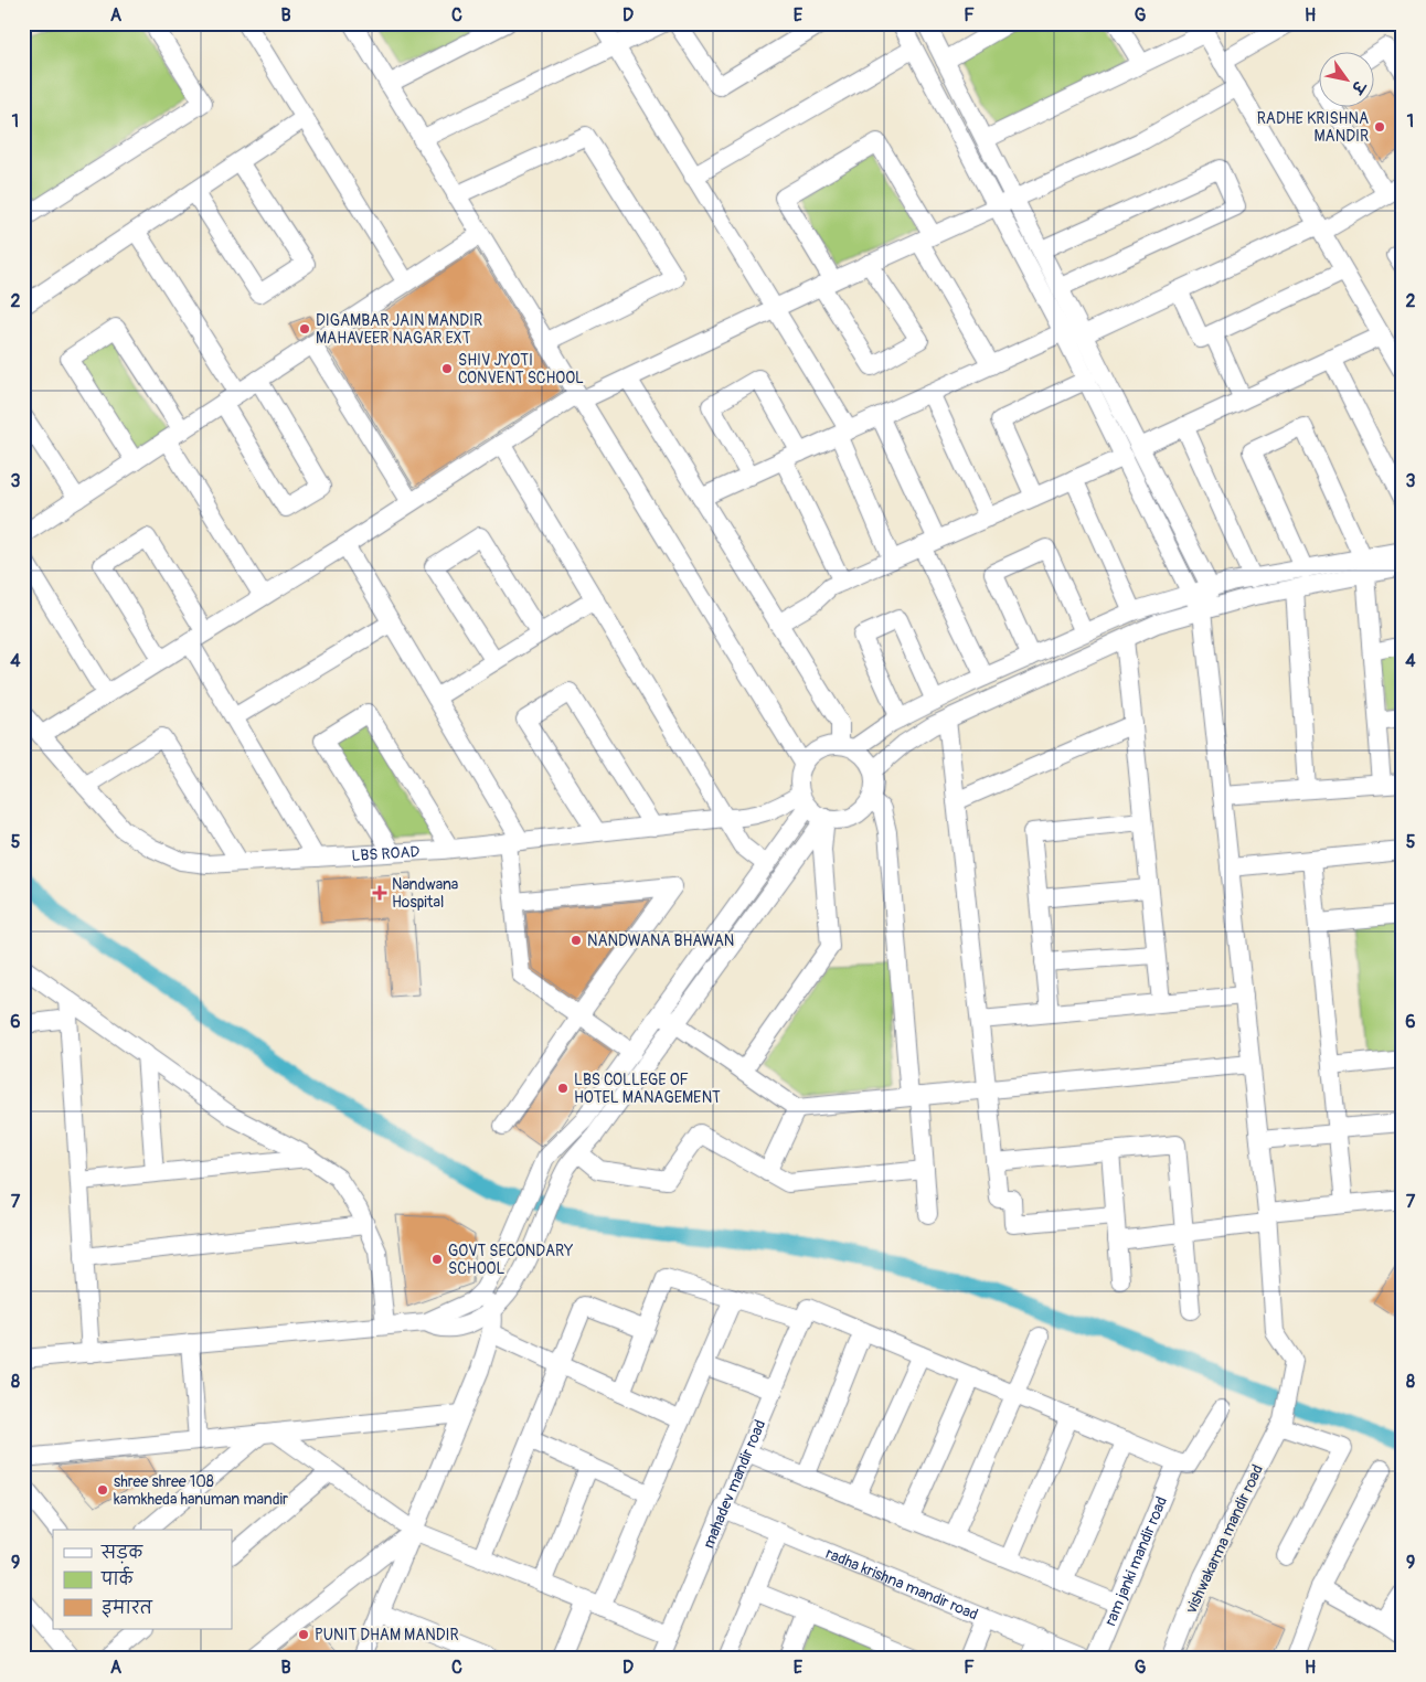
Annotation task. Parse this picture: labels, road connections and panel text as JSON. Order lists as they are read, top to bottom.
{
  "streets": {
    "street": [
      "LBS ROAD",
      "mahadev mandir road",
      "vishwakarma mandir road",
      "ram janki mandir road",
      "radha krishna mandir road"
    ]
  },
  "crossings": [
    ["mahadev mandir road", "radha krishna mandir road"]
  ],
  "places": {
    "other": [
      "RADHE KRISHNA MANDIR",
      "DIGAMBAR JAIN MANDIR MAHAVEER NAGAR EXT",
      "SHIV JYOTI CONVENT SCHOOL",
      "NANDWANA BHAWAN",
      "LBS COLLEGE OF HOTEL MANAGEMENT",
      "GOVT SECONDARY SCHOOL",
      "shree shree 108 kamkheda hanuman mandir",
      "PUNIT DHAM MANDIR"
    ],
    "health": ["Nandwana Hospital"]
  },
  "legend": ["सड़क", "पार्क", "इमारत"],
  "north": "bottom right",
  "grid": {
    "columns": [
      "A",
      "B",
      "C",
      "D",
      "E",
      "F",
      "G",
      "H"
    ],
    "rows": [
      "1",
      "2",
      "3",
      "4",
      "5",
      "6",
      "7",
      "8",
      "9"
    ]
  }
}
